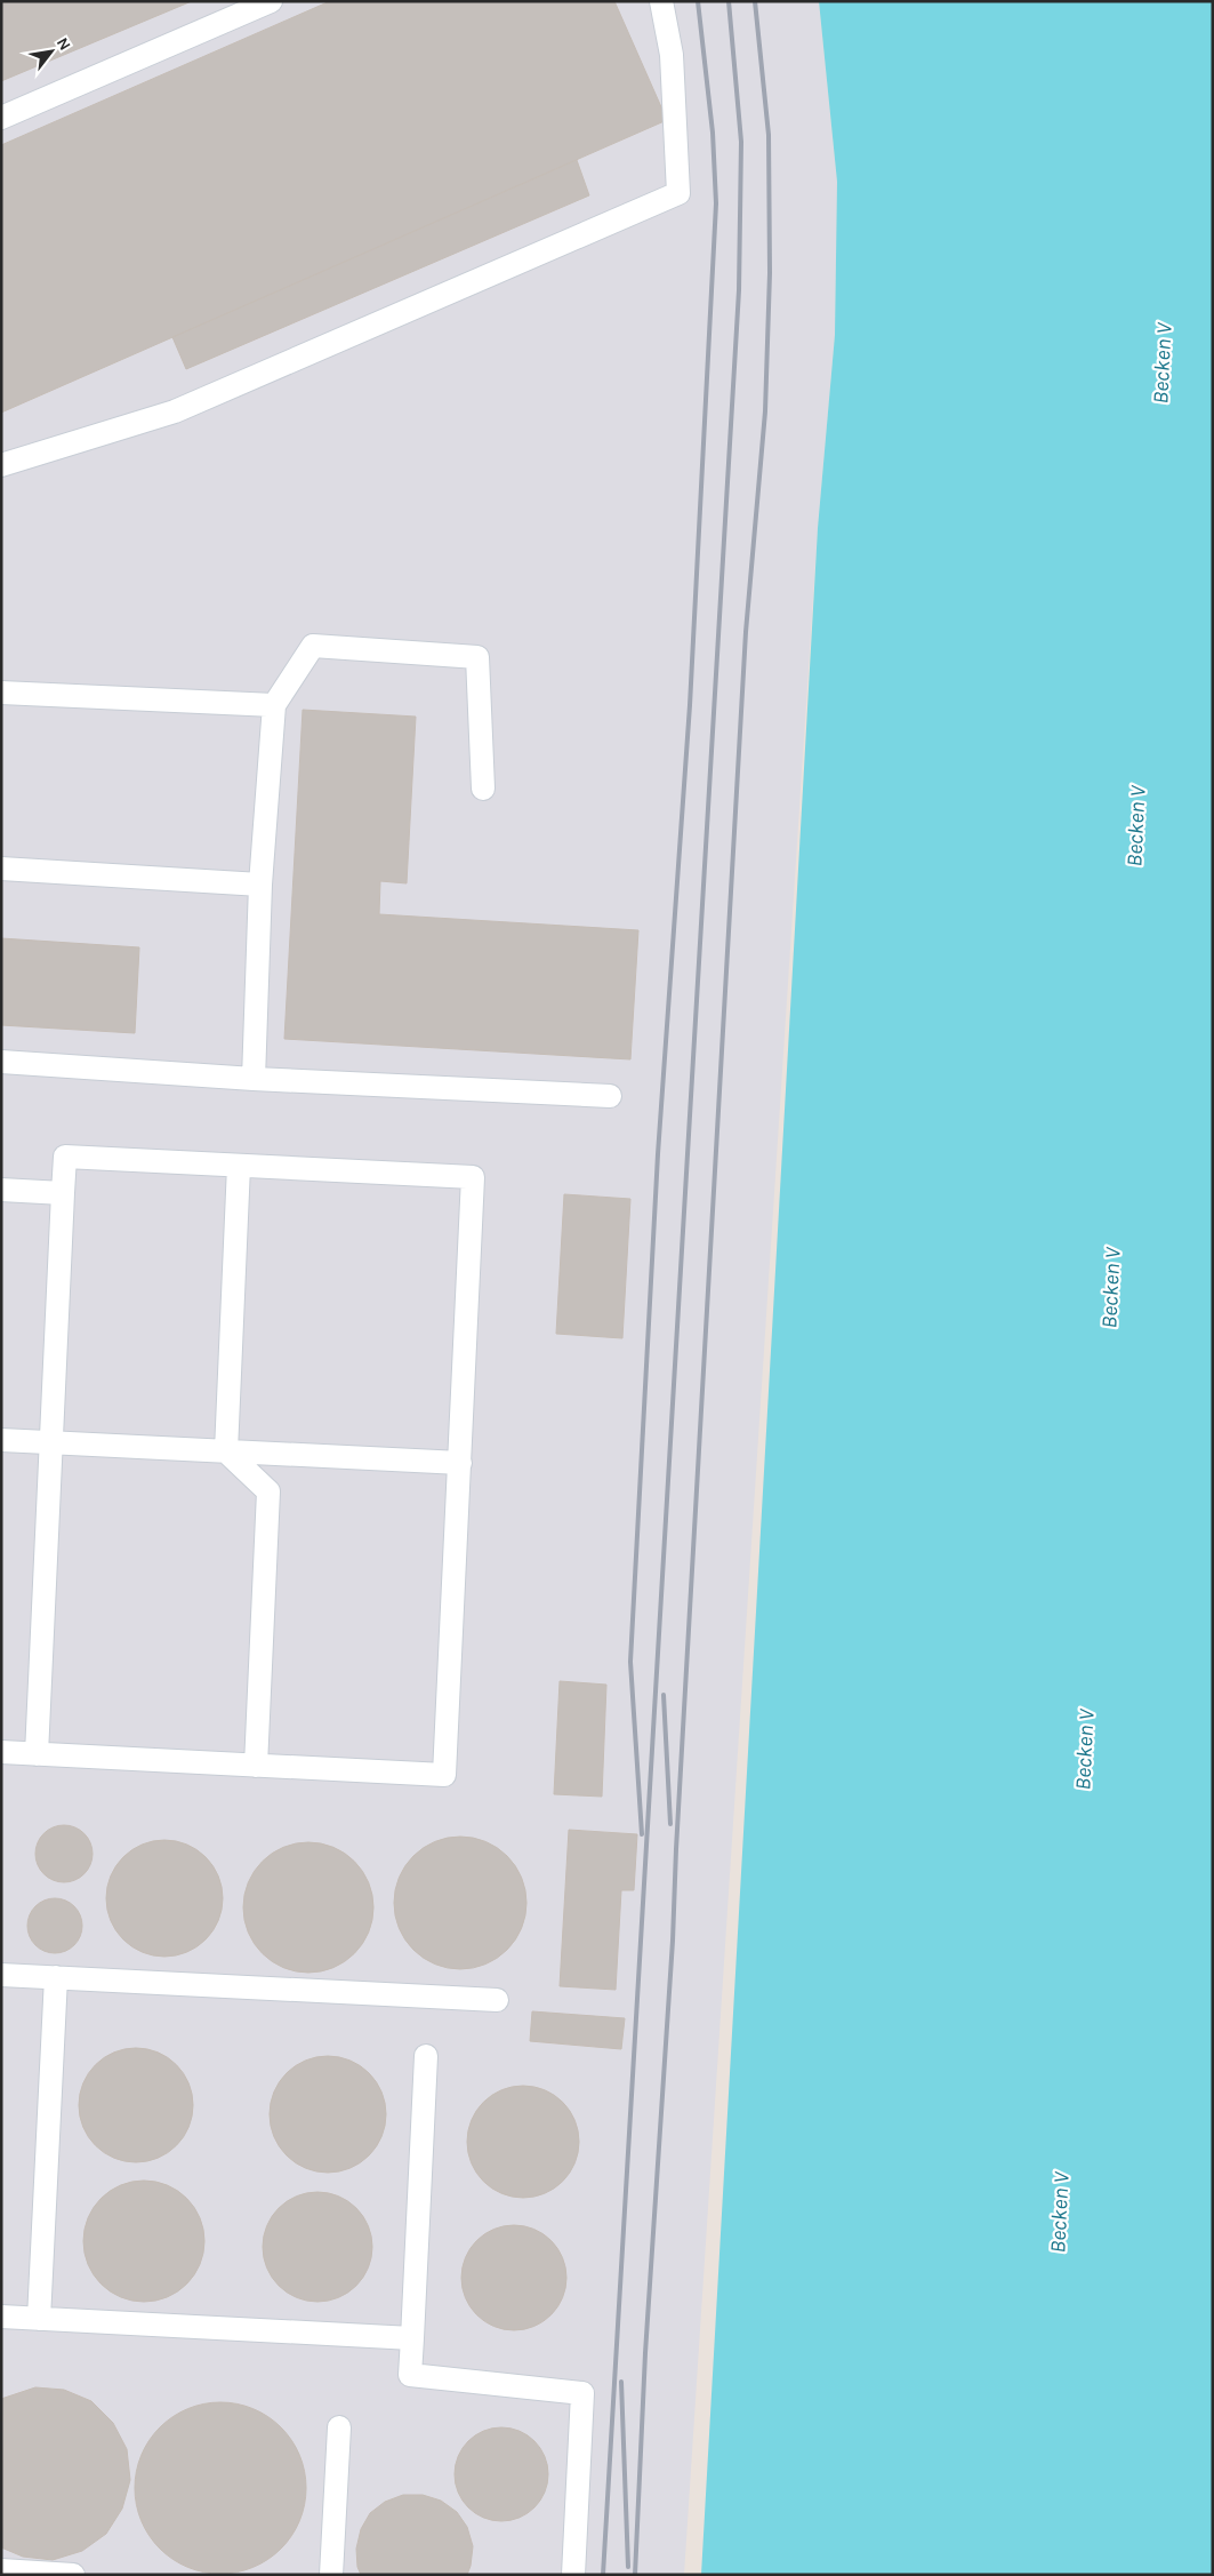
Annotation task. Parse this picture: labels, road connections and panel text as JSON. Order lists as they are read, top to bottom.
{
  "water": ["Becken V"],
  "north": "top right"
}
